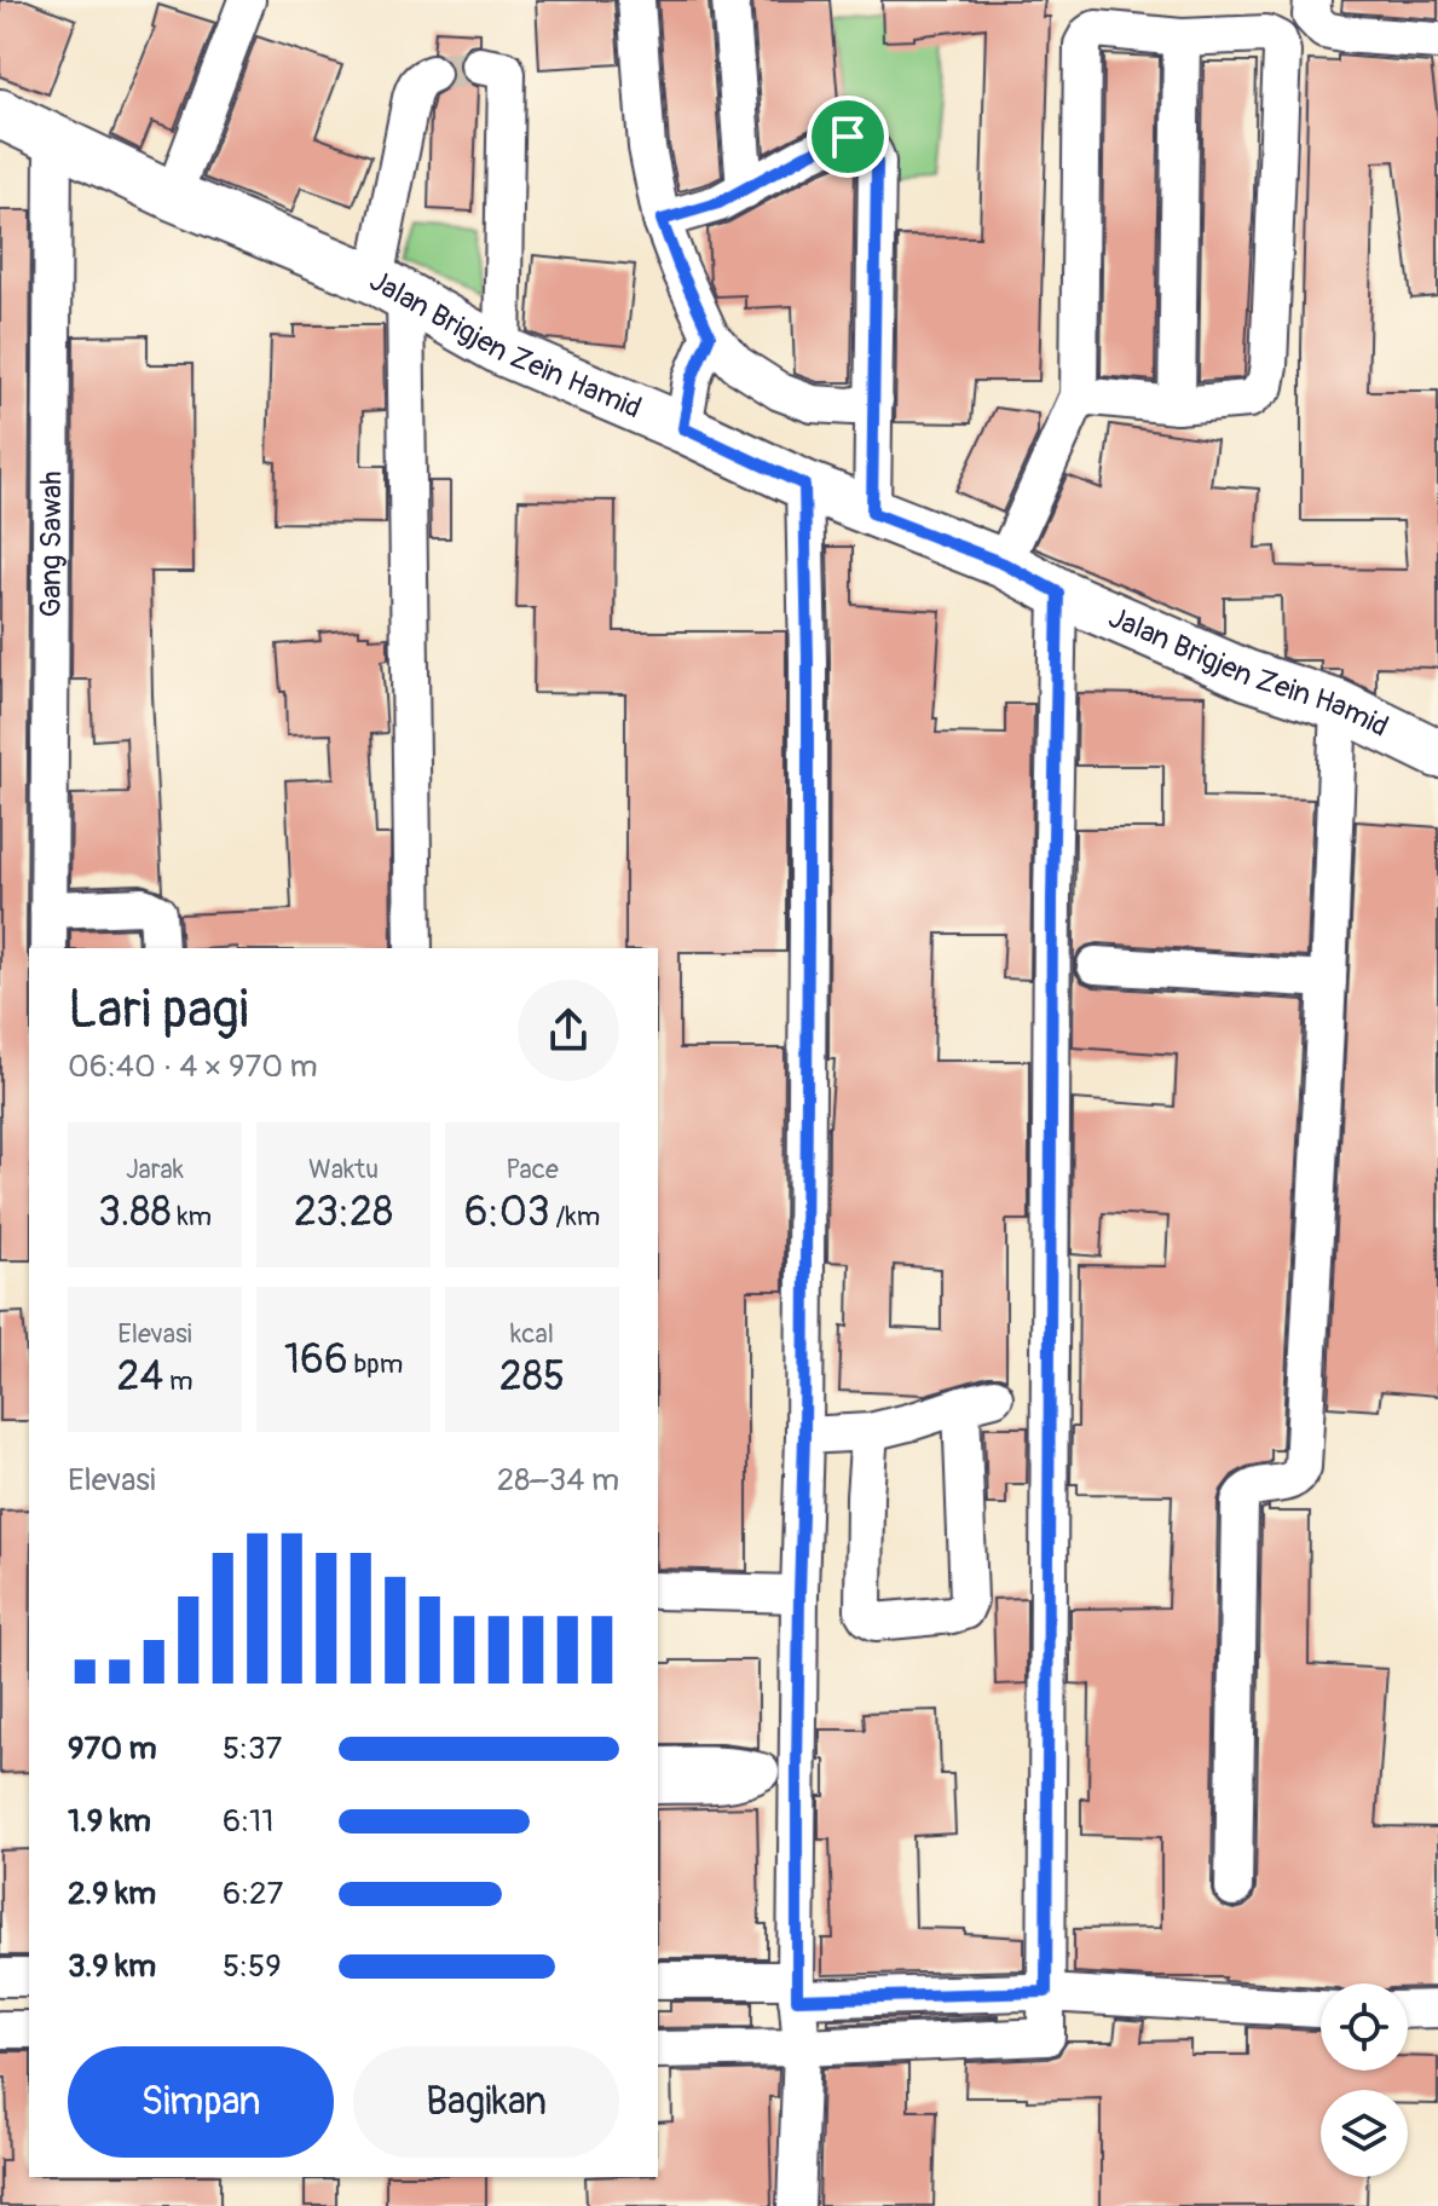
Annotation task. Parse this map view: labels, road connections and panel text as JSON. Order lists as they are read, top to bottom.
{
  "streets": {
    "main road": ["Jalan Brigjen Zein Hamid"],
    "street": ["Gang Sawah"]
  },
  "crossings": [
    ["Jalan Brigjen Zein Hamid", "Gang Sawah"]
  ],
  "page": {
    "heading": ["Lari pagi", "06:40 · 4 × 970 m"],
    "stats": [
      ["Jarak", "3.88 km"],
      ["Waktu", "23:28"],
      ["Pace", "6:03 /km"],
      ["Elevasi", "24 m"],
      ["166 bpm"],
      ["kcal", "285"]
    ],
    "chart": ["Elevasi", "28–34 m"],
    "list": [
      {
        "name": "970 m",
        "note": "5:37"
      },
      {
        "name": "1.9 km",
        "note": "6:11"
      },
      {
        "name": "2.9 km",
        "note": "6:27"
      },
      {
        "name": "3.9 km",
        "note": "5:59"
      }
    ],
    "buttons": ["Simpan", "Bagikan"]
  }
}
